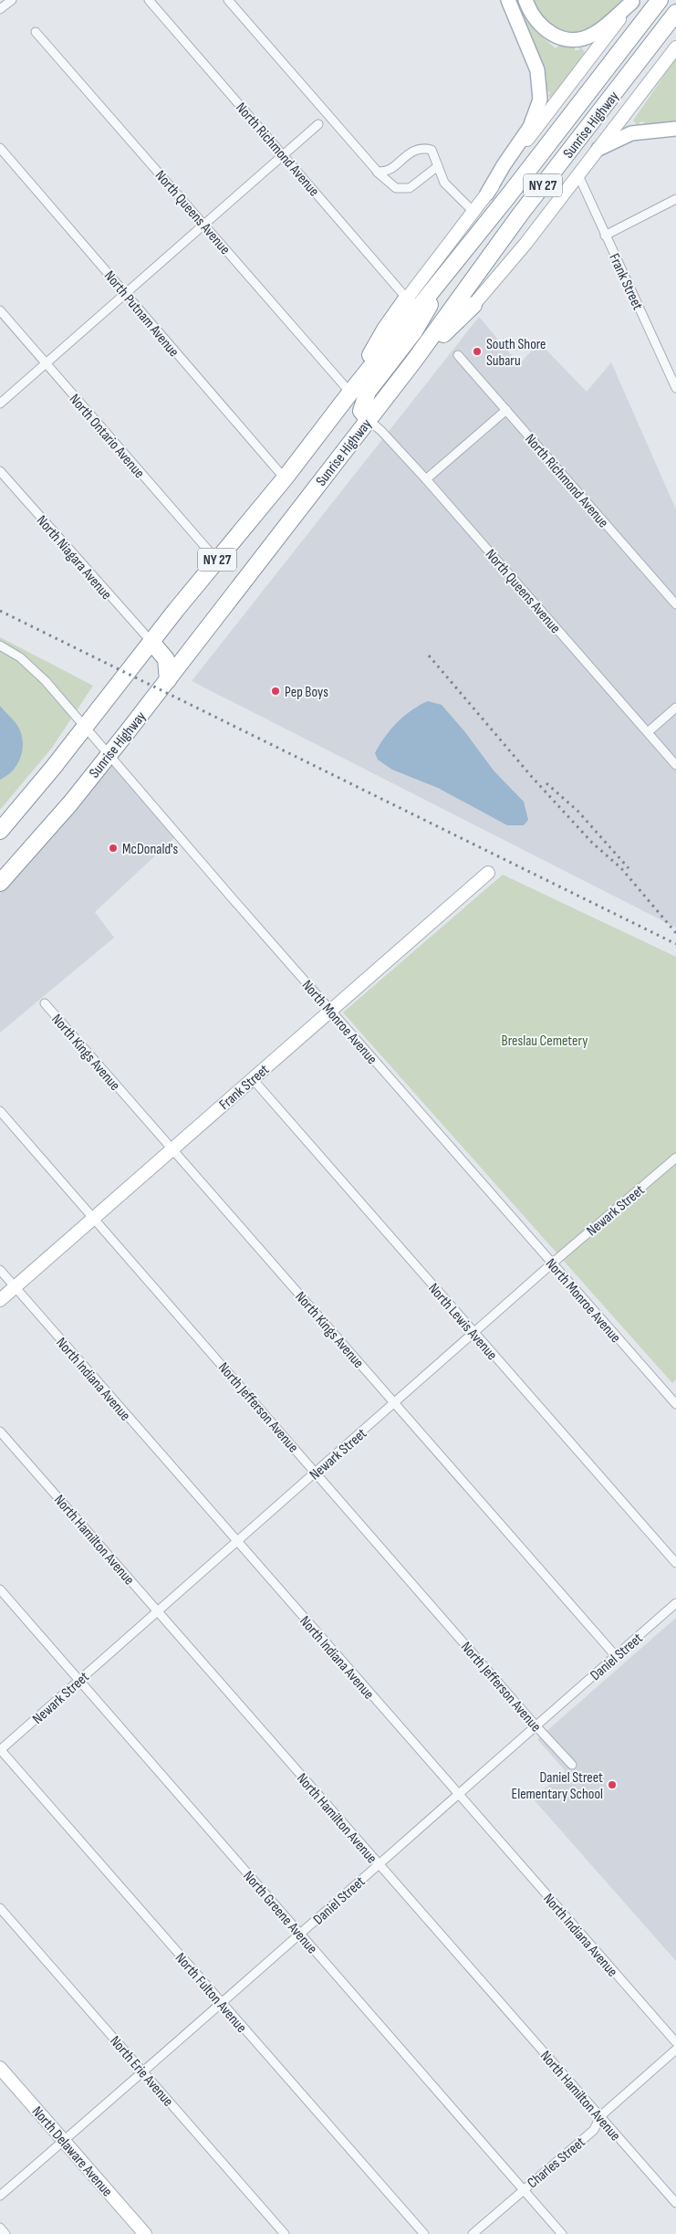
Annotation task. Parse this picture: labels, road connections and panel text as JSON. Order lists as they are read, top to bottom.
{
  "streets": {
    "highway": ["Sunrise Highway", "NY 27"],
    "street": [
      "North Richmond Avenue",
      "North Queens Avenue",
      "Frank Street",
      "North Putnam Avenue",
      "North Ontario Avenue",
      "North Niagara Avenue",
      "North Monroe Avenue",
      "North Kings Avenue",
      "Newark Street",
      "North Lewis Avenue",
      "North Indiana Avenue",
      "North Jefferson Avenue",
      "North Hamilton Avenue",
      "Daniel Street",
      "North Greene Avenue",
      "North Fulton Avenue",
      "North Erie Avenue",
      "North Delaware Avenue",
      "Charles Street"
    ]
  },
  "crossings": [
    ["Sunrise Highway", "North Queens Avenue"],
    ["Sunrise Highway", "Frank Street"],
    ["Sunrise Highway", "North Putnam Avenue"],
    ["Sunrise Highway", "North Ontario Avenue"],
    ["Sunrise Highway", "North Niagara Avenue"],
    ["Sunrise Highway", "North Monroe Avenue"],
    ["Frank Street", "North Monroe Avenue"],
    ["Frank Street", "North Kings Avenue"],
    ["Frank Street", "North Lewis Avenue"],
    ["Frank Street", "North Indiana Avenue"],
    ["Frank Street", "North Jefferson Avenue"],
    ["North Monroe Avenue", "Newark Street"],
    ["North Kings Avenue", "Newark Street"],
    ["North Kings Avenue", "Daniel Street"],
    ["Newark Street", "North Lewis Avenue"],
    ["Newark Street", "North Indiana Avenue"],
    ["Newark Street", "North Jefferson Avenue"],
    ["Newark Street", "North Hamilton Avenue"],
    ["Newark Street", "North Greene Avenue"],
    ["Newark Street", "North Fulton Avenue"],
    ["North Indiana Avenue", "Daniel Street"],
    ["North Jefferson Avenue", "Daniel Street"],
    ["North Hamilton Avenue", "Daniel Street"],
    ["North Hamilton Avenue", "Charles Street"],
    ["Daniel Street", "North Greene Avenue"],
    ["Daniel Street", "North Fulton Avenue"],
    ["Daniel Street", "North Erie Avenue"],
    ["Daniel Street", "North Delaware Avenue"],
    ["North Greene Avenue", "Charles Street"]
  ],
  "parks": ["Breslau Cemetery"],
  "places": [
    "South Shore Subaru",
    "Pep Boys",
    "McDonald's",
    "Daniel Street Elementary School"
  ]
}
